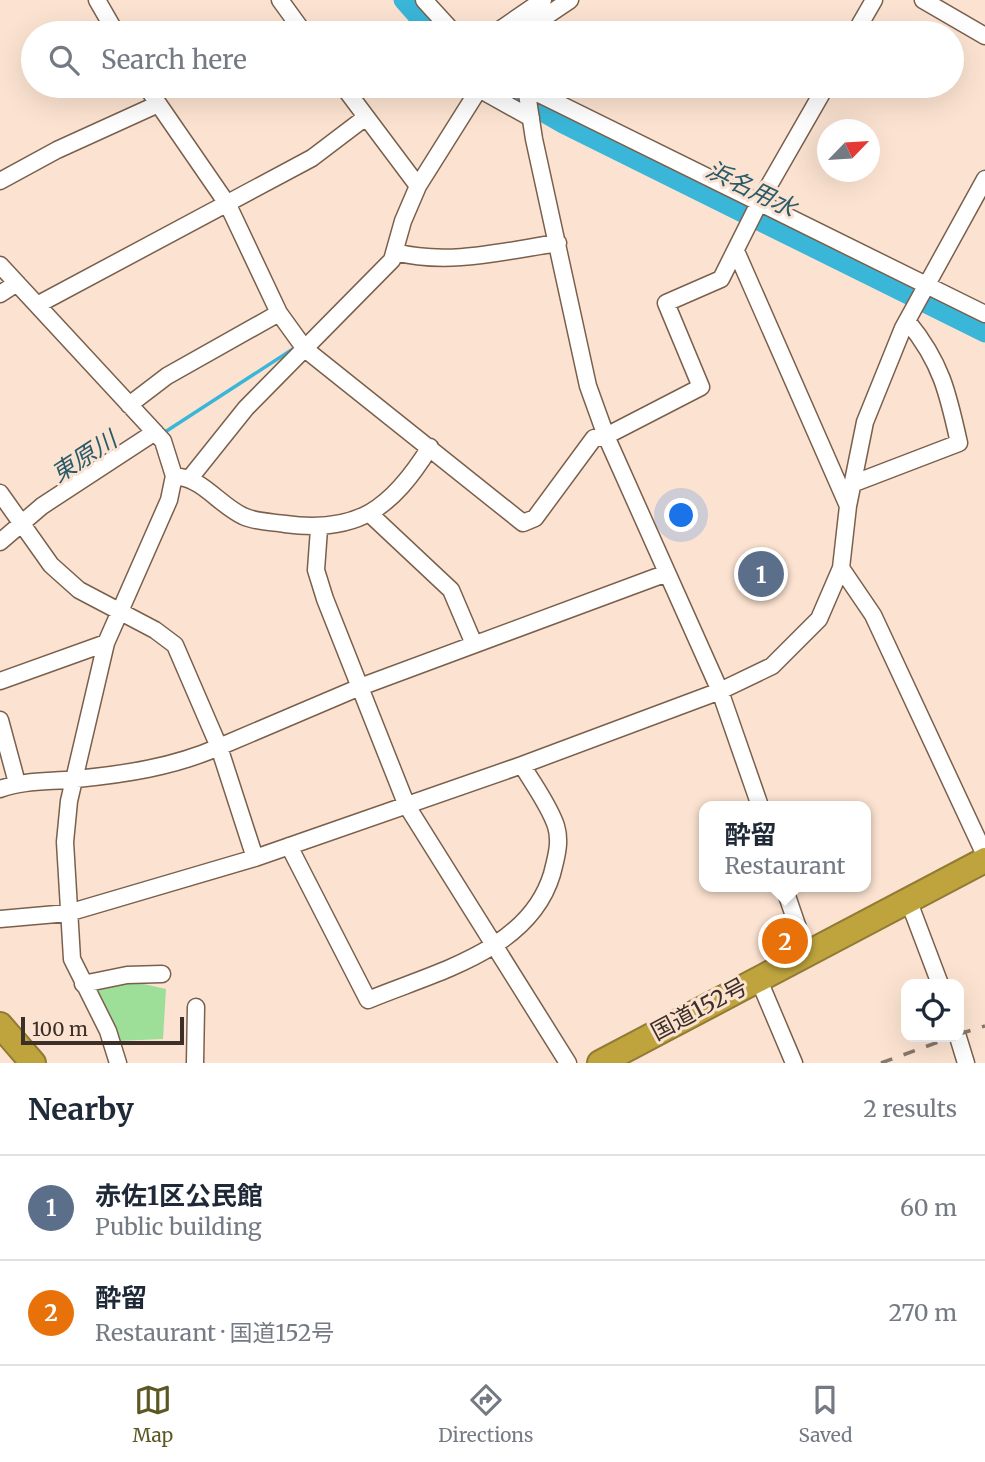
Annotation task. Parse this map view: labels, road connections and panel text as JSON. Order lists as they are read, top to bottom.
{
  "streets": {
    "highway": ["国道152号"]
  },
  "water": ["浜名用水", "東原川"],
  "scale_bar": "100 m",
  "north": "top right",
  "page": {
    "search": "Search here",
    "pins": ["1", "2"],
    "popup": ["酔留", "Restaurant"],
    "scale": "100 m",
    "heading": ["Nearby", "2 results"],
    "list": [
      {
        "mark": "1",
        "name": "赤佐1区公民館",
        "note": "Public building",
        "value": "60 m"
      },
      {
        "mark": "2",
        "name": "酔留",
        "note": "Restaurant · 国道152号",
        "value": "270 m"
      }
    ],
    "nav": ["Map", "Directions", "Saved"]
  }
}
